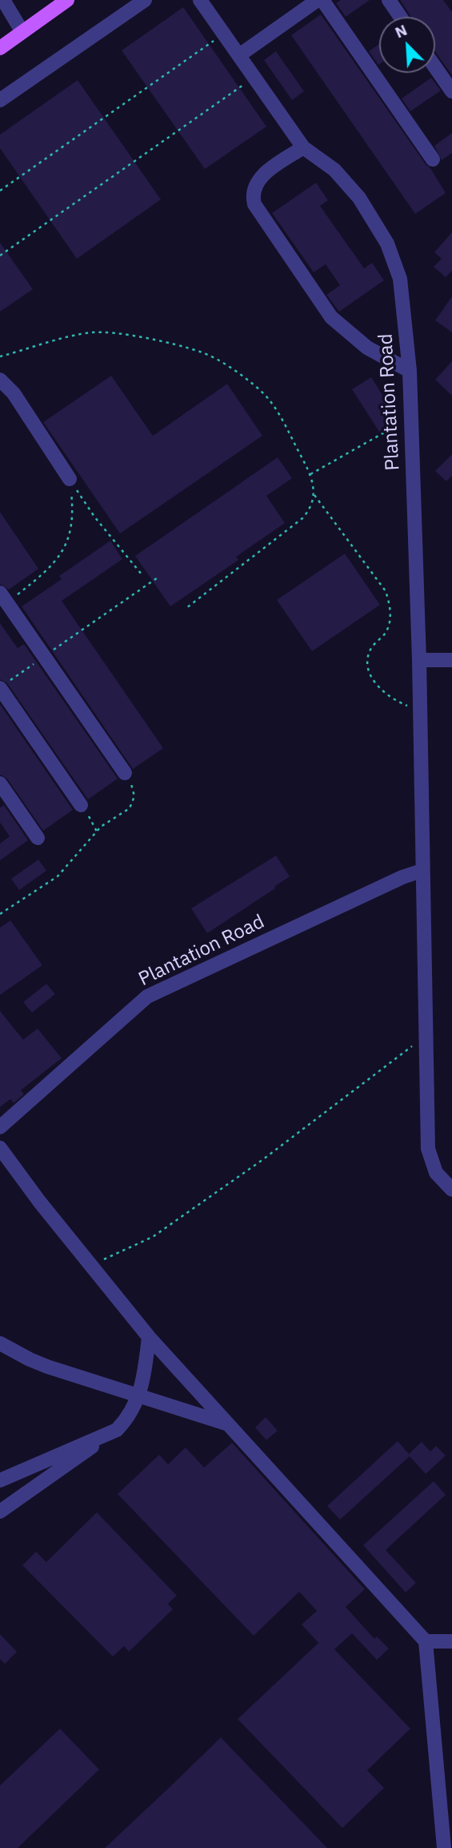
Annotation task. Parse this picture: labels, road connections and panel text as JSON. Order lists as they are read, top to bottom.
{
  "streets": {
    "lane": ["Plantation Road"]
  },
  "north": "top left"
}
